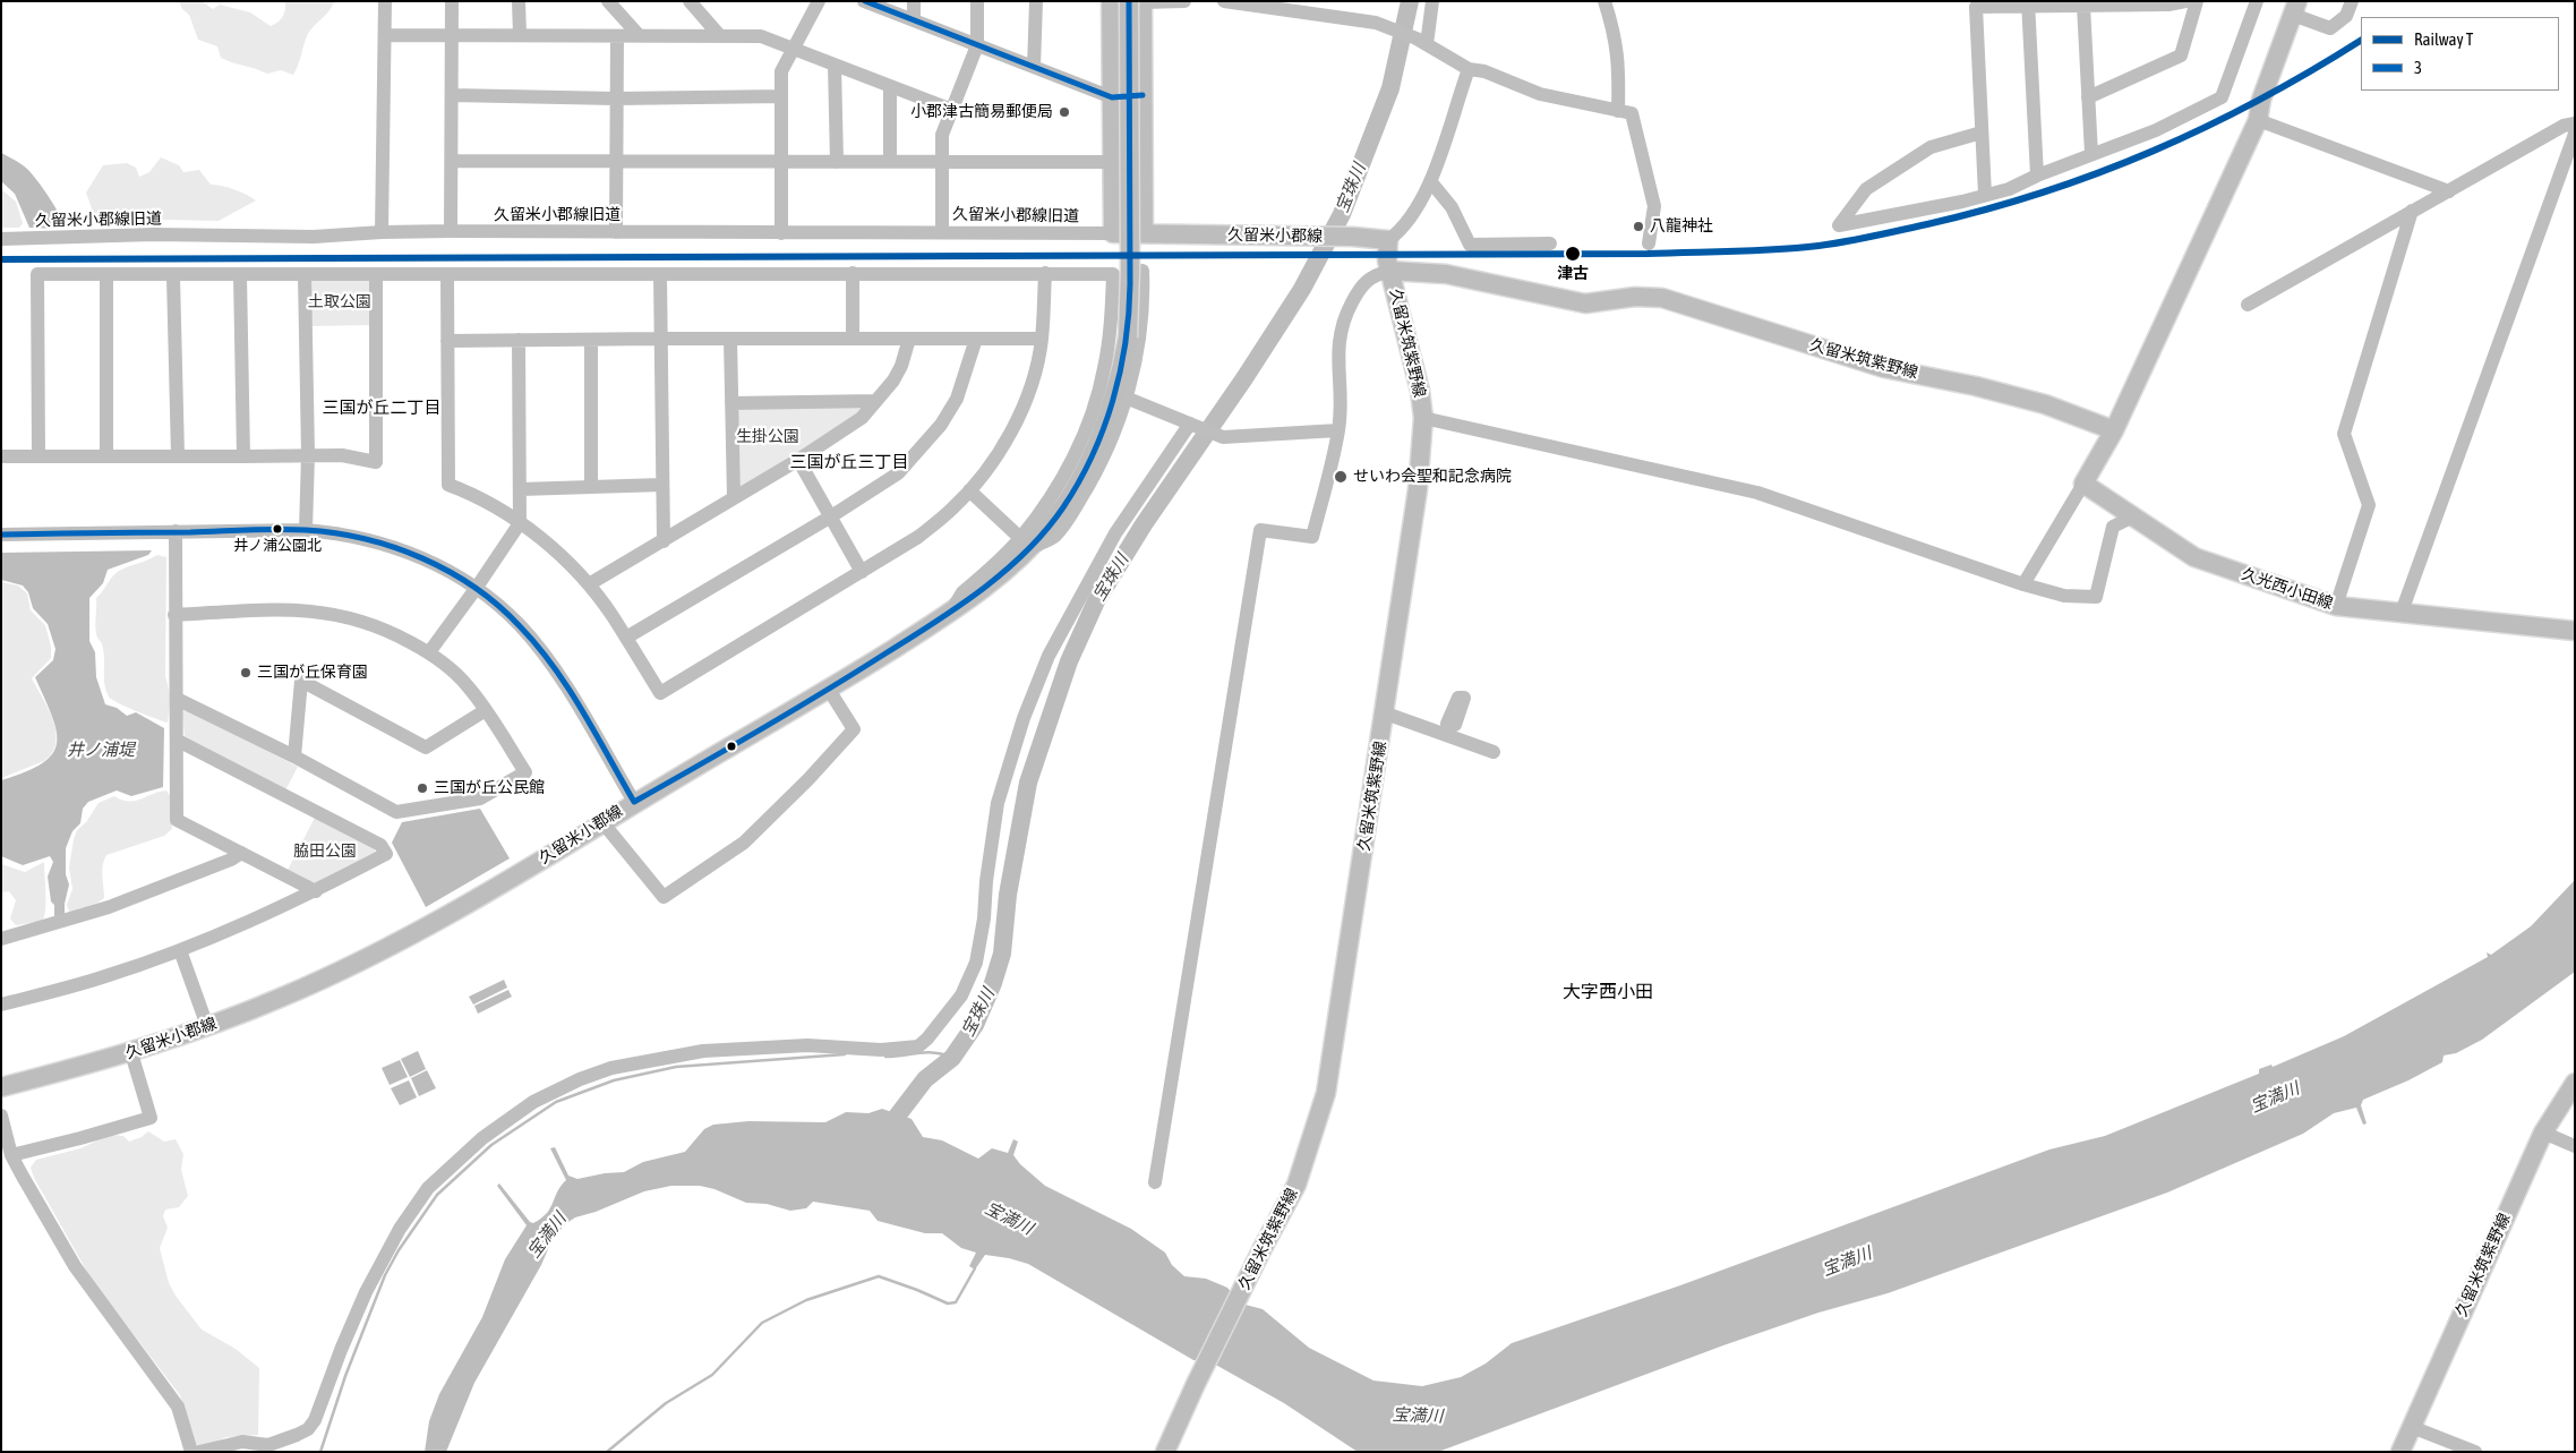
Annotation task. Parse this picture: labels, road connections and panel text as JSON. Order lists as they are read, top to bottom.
{
  "streets": {
    "main road": ["久留米小郡線", "久留米筑紫野線", "久光西小田線"],
    "street": ["久留米小郡線旧道"]
  },
  "crossings": [
    ["久留米小郡線旧道", "久留米小郡線"]
  ],
  "districts": ["三国が丘二丁目", "三国が丘三丁目", "大字西小田"],
  "water": ["宝珠川", "井ノ浦堤", "宝満川"],
  "parks": ["土取公園", "生掛公園", "脇田公園"],
  "places": [
    "小郡津古簡易郵便局",
    "八龍神社",
    "津古",
    "せいわ会聖和記念病院",
    "井ノ浦公園北",
    "三国が丘保育園",
    "三国が丘公民館"
  ],
  "lines": ["transit line 3", "rail line T"],
  "legend": ["Railway T", "3"]
}
